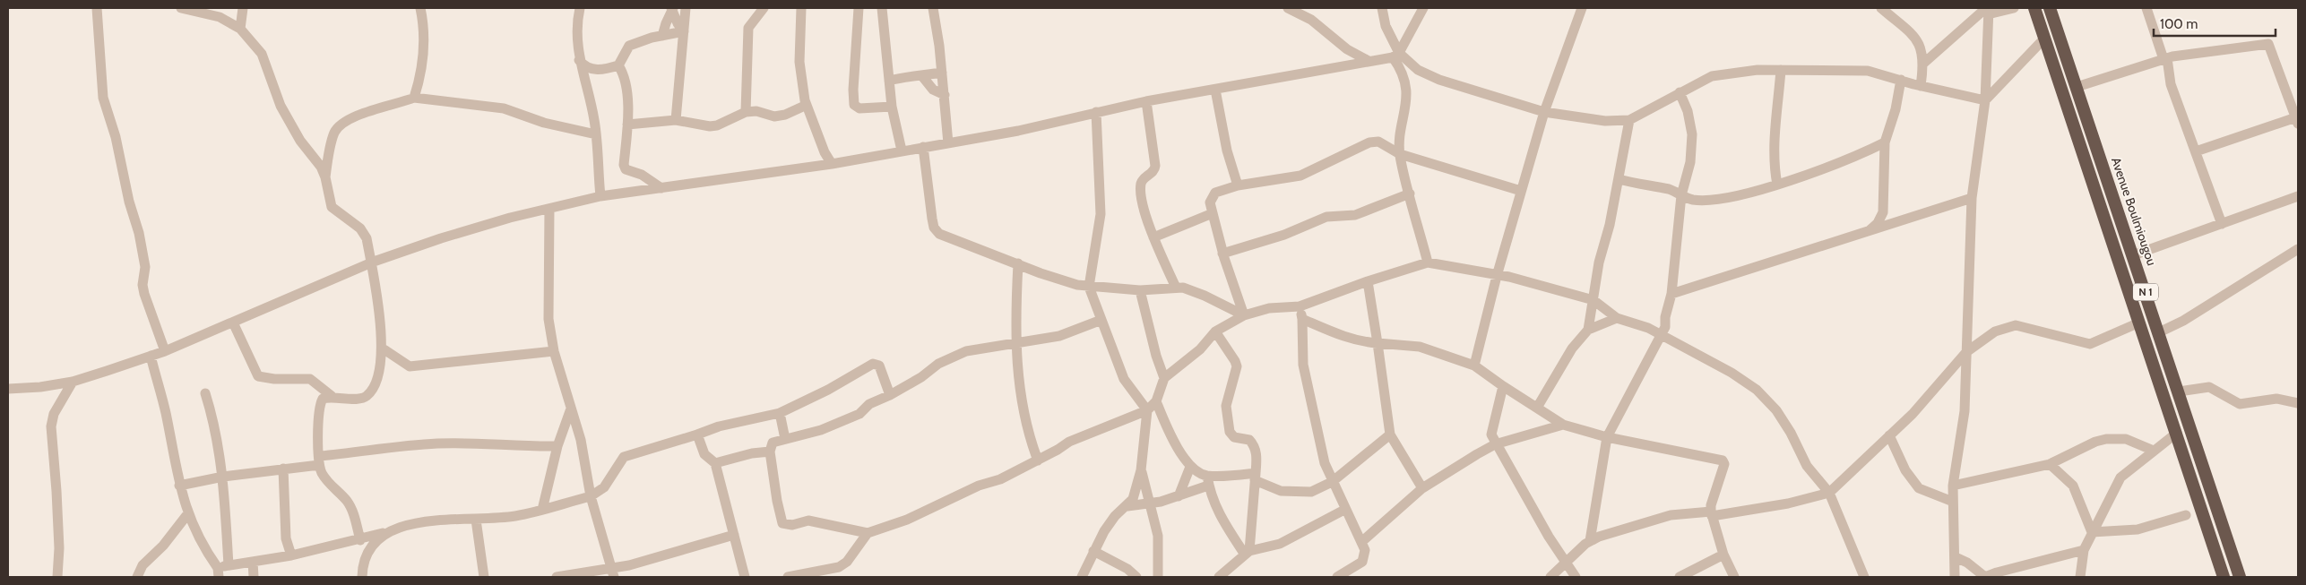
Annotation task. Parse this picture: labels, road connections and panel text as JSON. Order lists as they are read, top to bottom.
{
  "streets": {
    "highway": ["Avenue Boulmiougou", "N 1"]
  },
  "scale_bar": "100 m"
}
